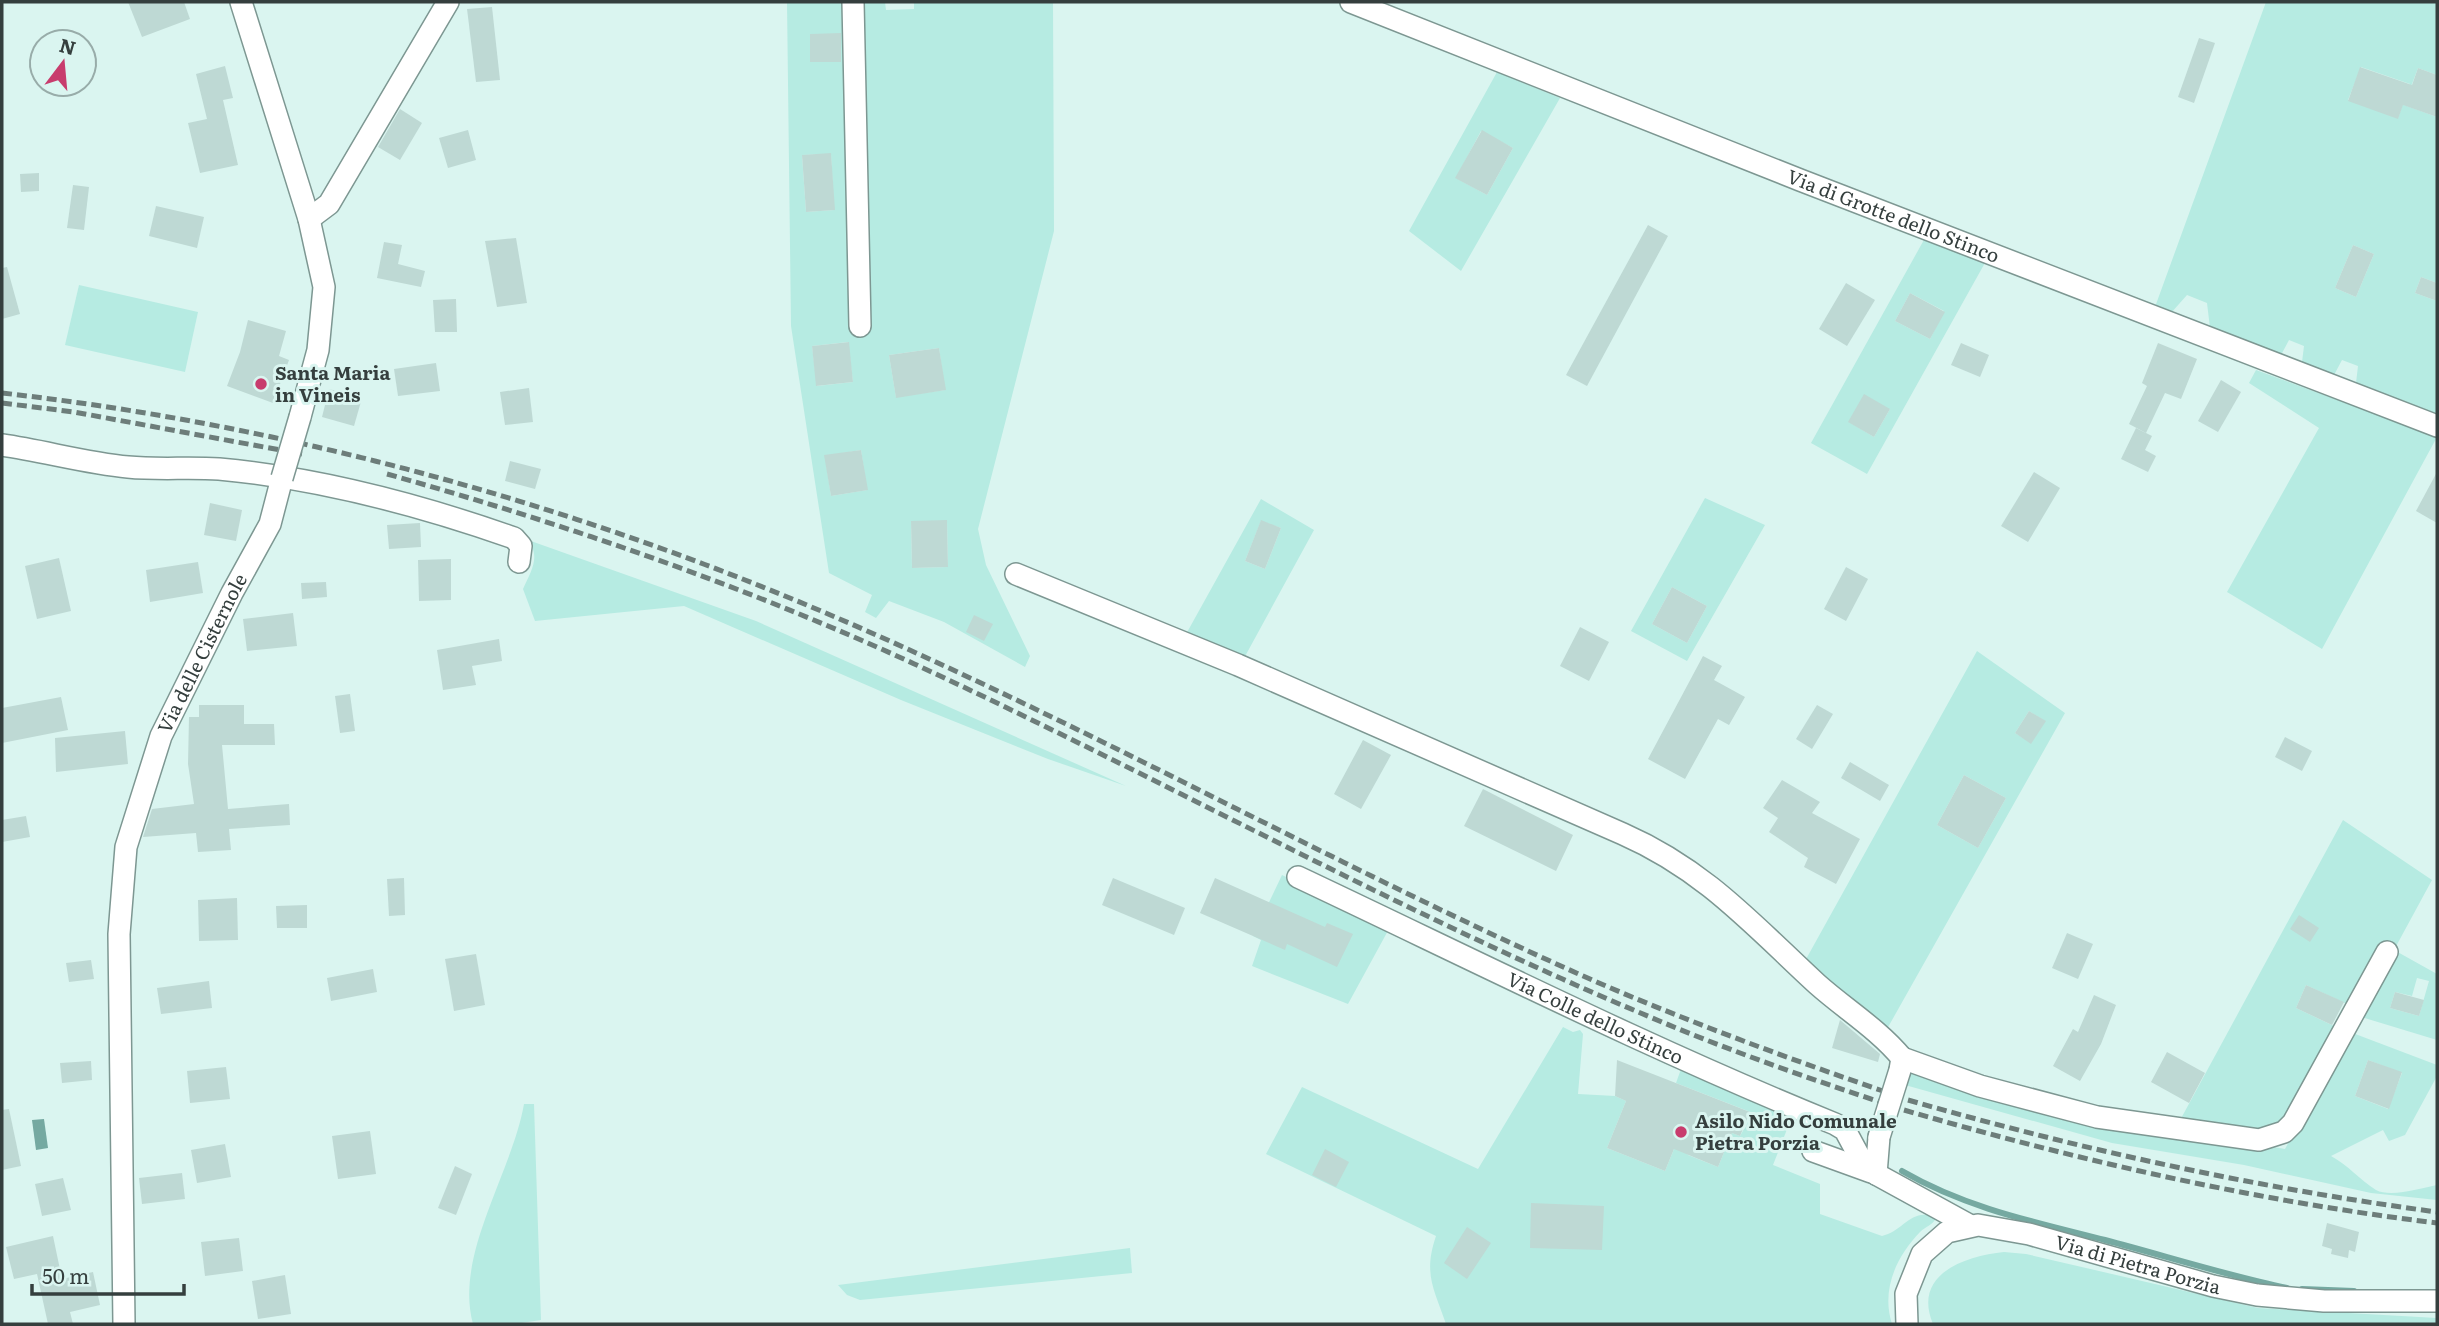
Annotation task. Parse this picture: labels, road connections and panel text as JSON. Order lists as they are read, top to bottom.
{
  "streets": {
    "street": [
      "Via di Grotte dello Stinco",
      "Via delle Cisternole",
      "Via Colle dello Stinco",
      "Via di Pietra Porzia"
    ]
  },
  "crossings": [
    ["Via Colle dello Stinco", "Via di Pietra Porzia"]
  ],
  "places": ["Santa Maria in Vineis", "Asilo Nido Comunale Pietra Porzia"],
  "scale_bar": "50 m",
  "north": "top"
}
